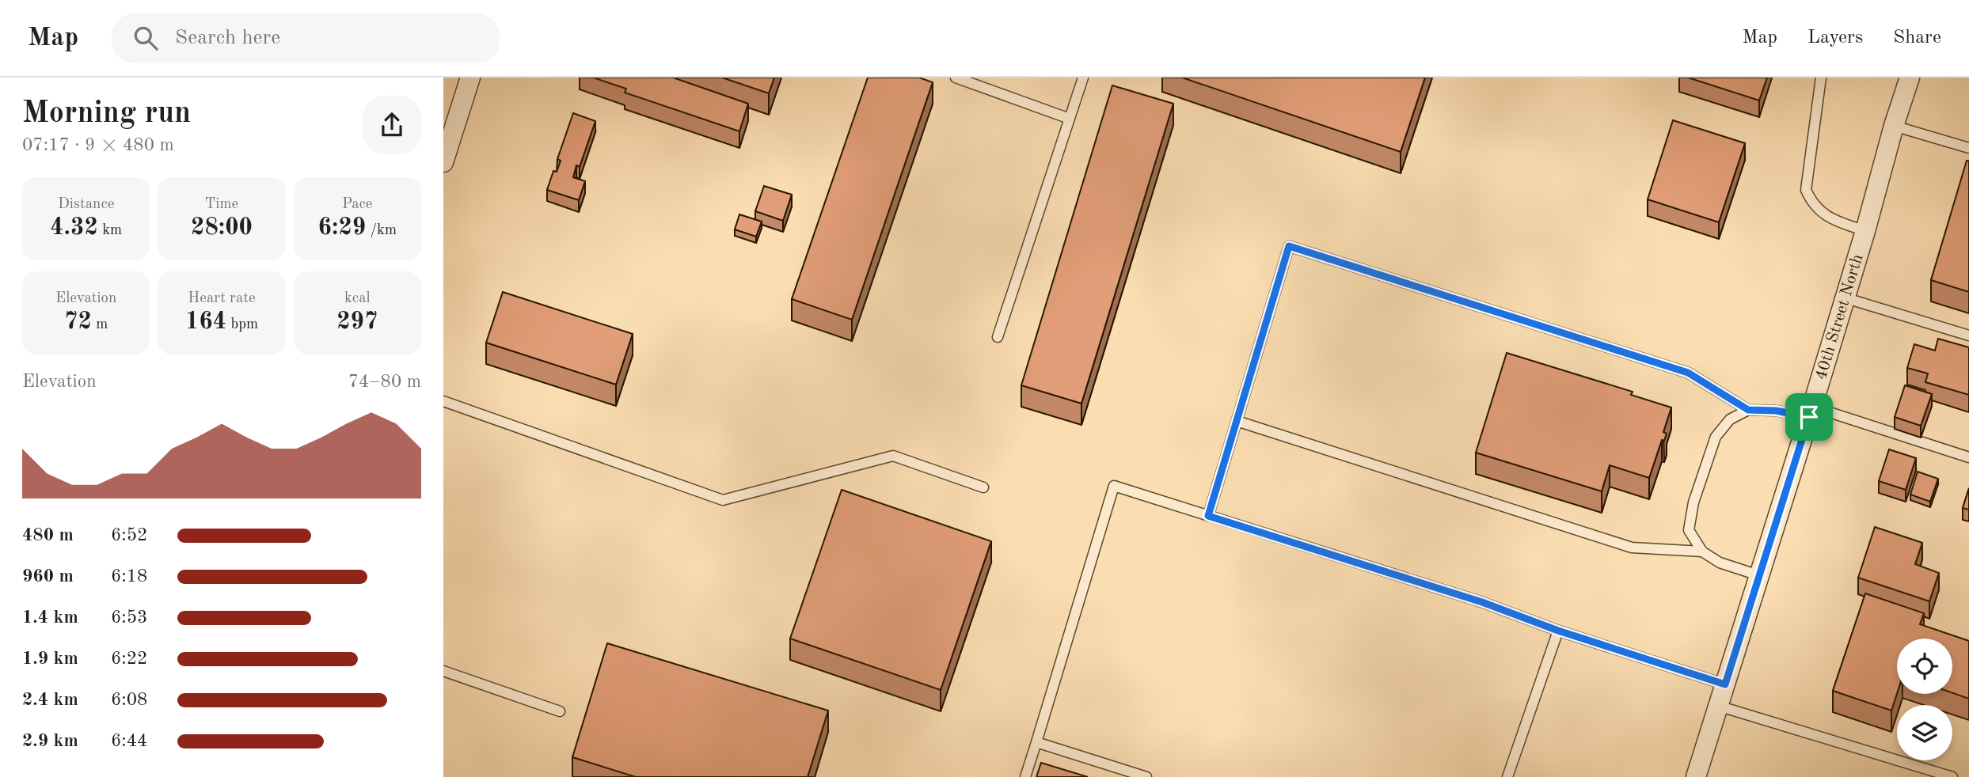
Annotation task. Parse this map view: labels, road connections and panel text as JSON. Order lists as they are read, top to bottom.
{
  "streets": {
    "street": ["40th Street North"]
  },
  "page": {
    "header": "Map",
    "search": "Search here",
    "nav": ["Map", "Layers", "Share"],
    "heading": ["Morning run", "07:17 · 9 × 480 m"],
    "stats": [
      ["Distance", "4.32 km"],
      ["Time", "28:00"],
      ["Pace", "6:29 /km"],
      ["Elevation", "72 m"],
      ["Heart rate", "164 bpm"],
      ["kcal", "297"]
    ],
    "chart": ["Elevation", "74–80 m"],
    "list": [
      {
        "name": "480 m",
        "note": "6:52"
      },
      {
        "name": "960 m",
        "note": "6:18"
      },
      {
        "name": "1.4 km",
        "note": "6:53"
      },
      {
        "name": "1.9 km",
        "note": "6:22"
      },
      {
        "name": "2.4 km",
        "note": "6:08"
      },
      {
        "name": "2.9 km",
        "note": "6:44"
      }
    ]
  }
}
